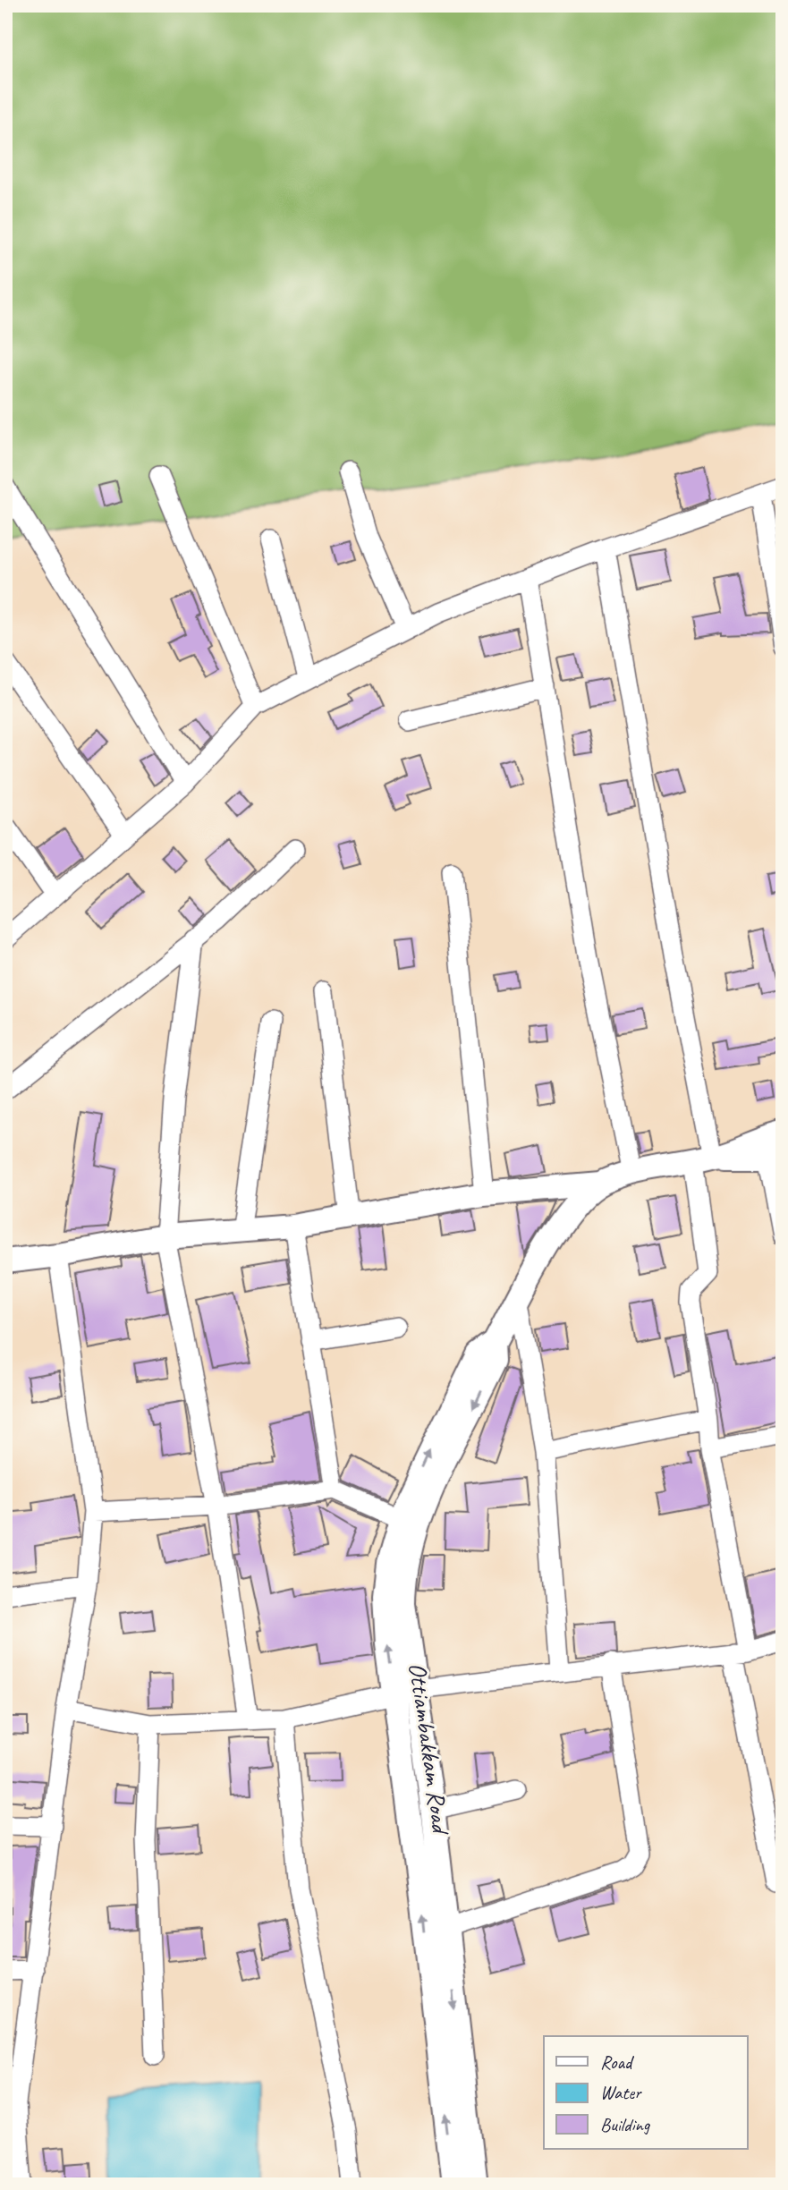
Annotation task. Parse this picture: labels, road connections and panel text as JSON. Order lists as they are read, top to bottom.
{
  "streets": {
    "street": ["Ottiambakkam Road"]
  },
  "legend": ["Road", "Water", "Building"]
}
